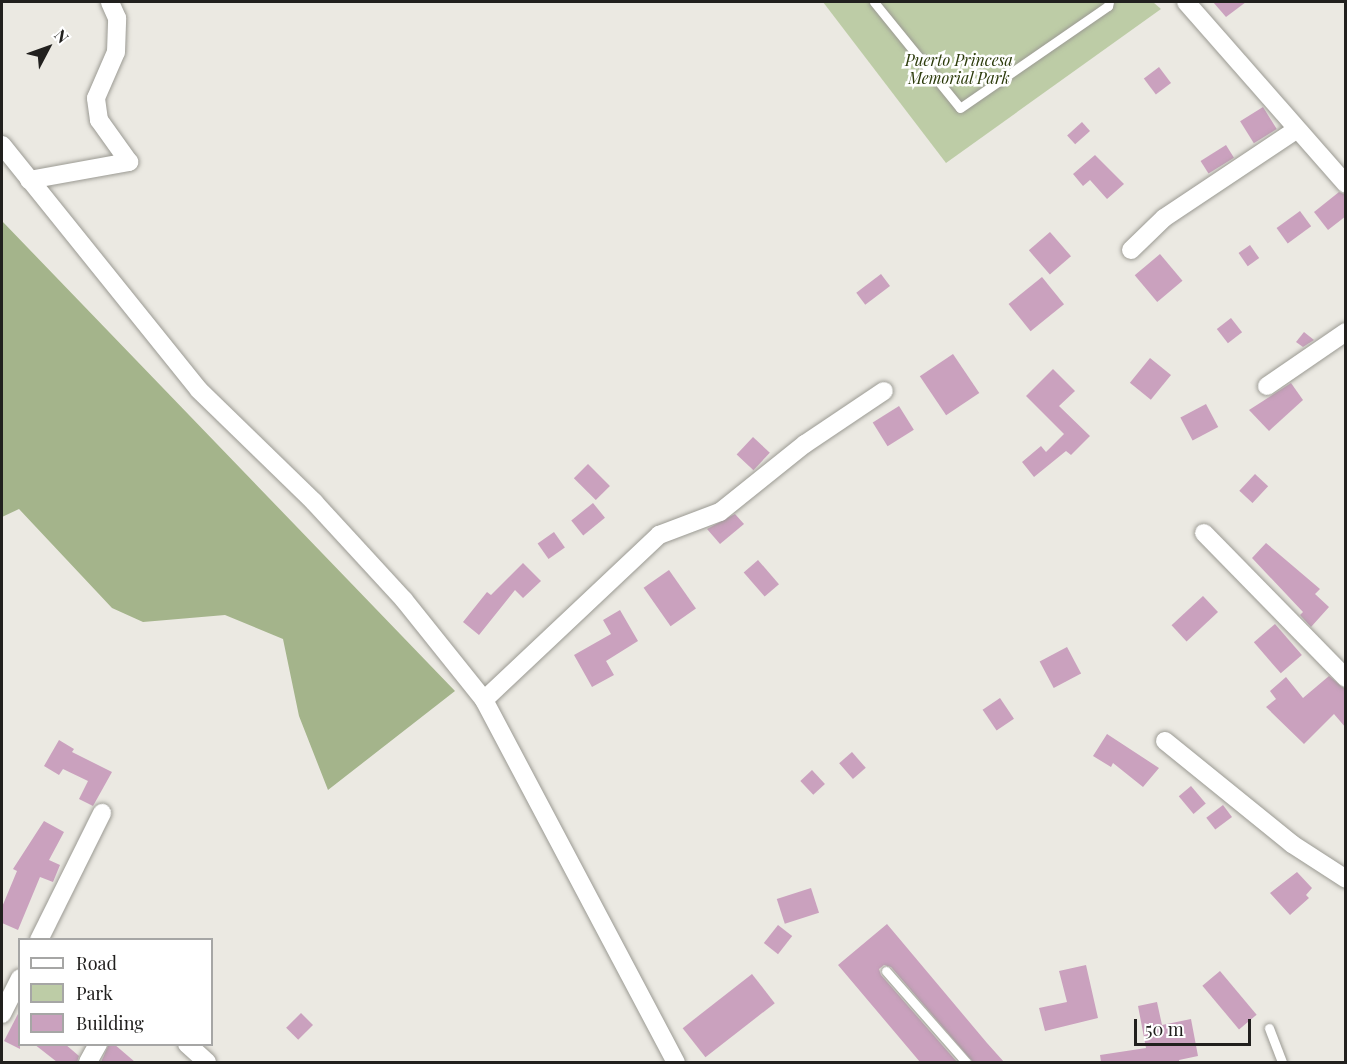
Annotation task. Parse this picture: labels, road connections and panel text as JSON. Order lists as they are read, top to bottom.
{
  "parks": ["Puerto Princesa Memorial Park"],
  "legend": ["Road", "Park", "Building"],
  "scale_bar": "50 m",
  "north": "top right"
}
